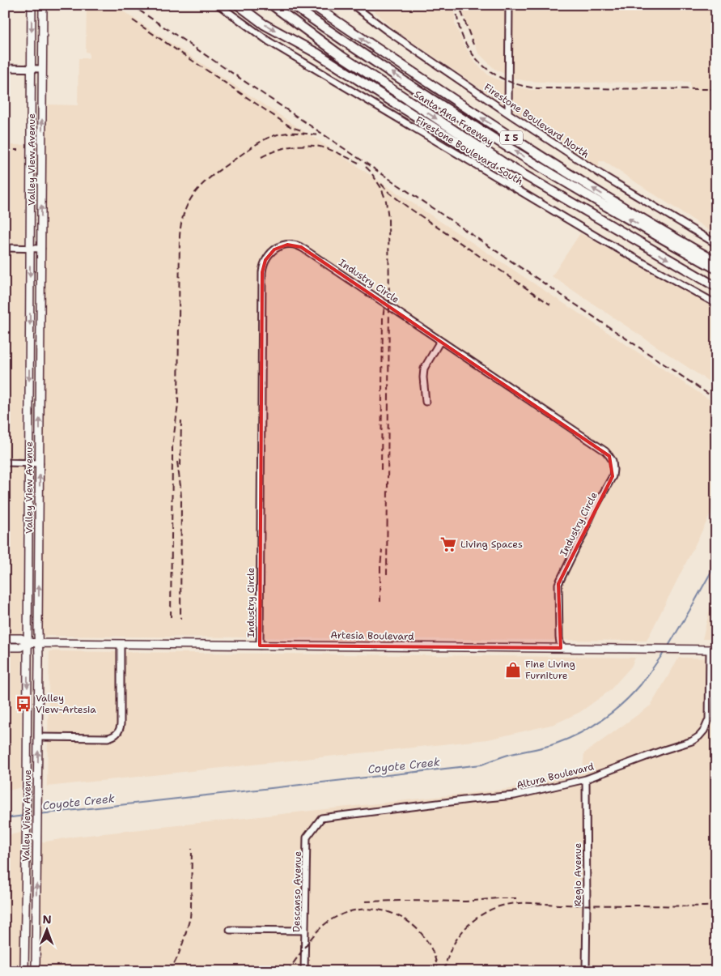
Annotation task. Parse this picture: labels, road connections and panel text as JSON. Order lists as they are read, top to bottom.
{
  "streets": {
    "highway": ["Santa Ana Freeway", "I 5"],
    "main road": ["Valley View Avenue", "Artesia Boulevard"],
    "street": [
      "Firestone Boulevard North",
      "Firestone Boulevard South",
      "Industry Circle",
      "Altura Boulevard",
      "Regio Avenue",
      "Descanso Avenue"
    ]
  },
  "crossings": [
    ["Valley View Avenue", "Artesia Boulevard"],
    ["Industry Circle", "Artesia Boulevard"],
    ["Artesia Boulevard", "Altura Boulevard"],
    ["Altura Boulevard", "Regio Avenue"],
    ["Altura Boulevard", "Descanso Avenue"]
  ],
  "water": ["Coyote Creek"],
  "places": {
    "supermarket": ["Living Spaces"],
    "shop": ["Fine Living Furniture"],
    "bus stop": ["Valley View-Artesia"]
  },
  "north": "top"
}
